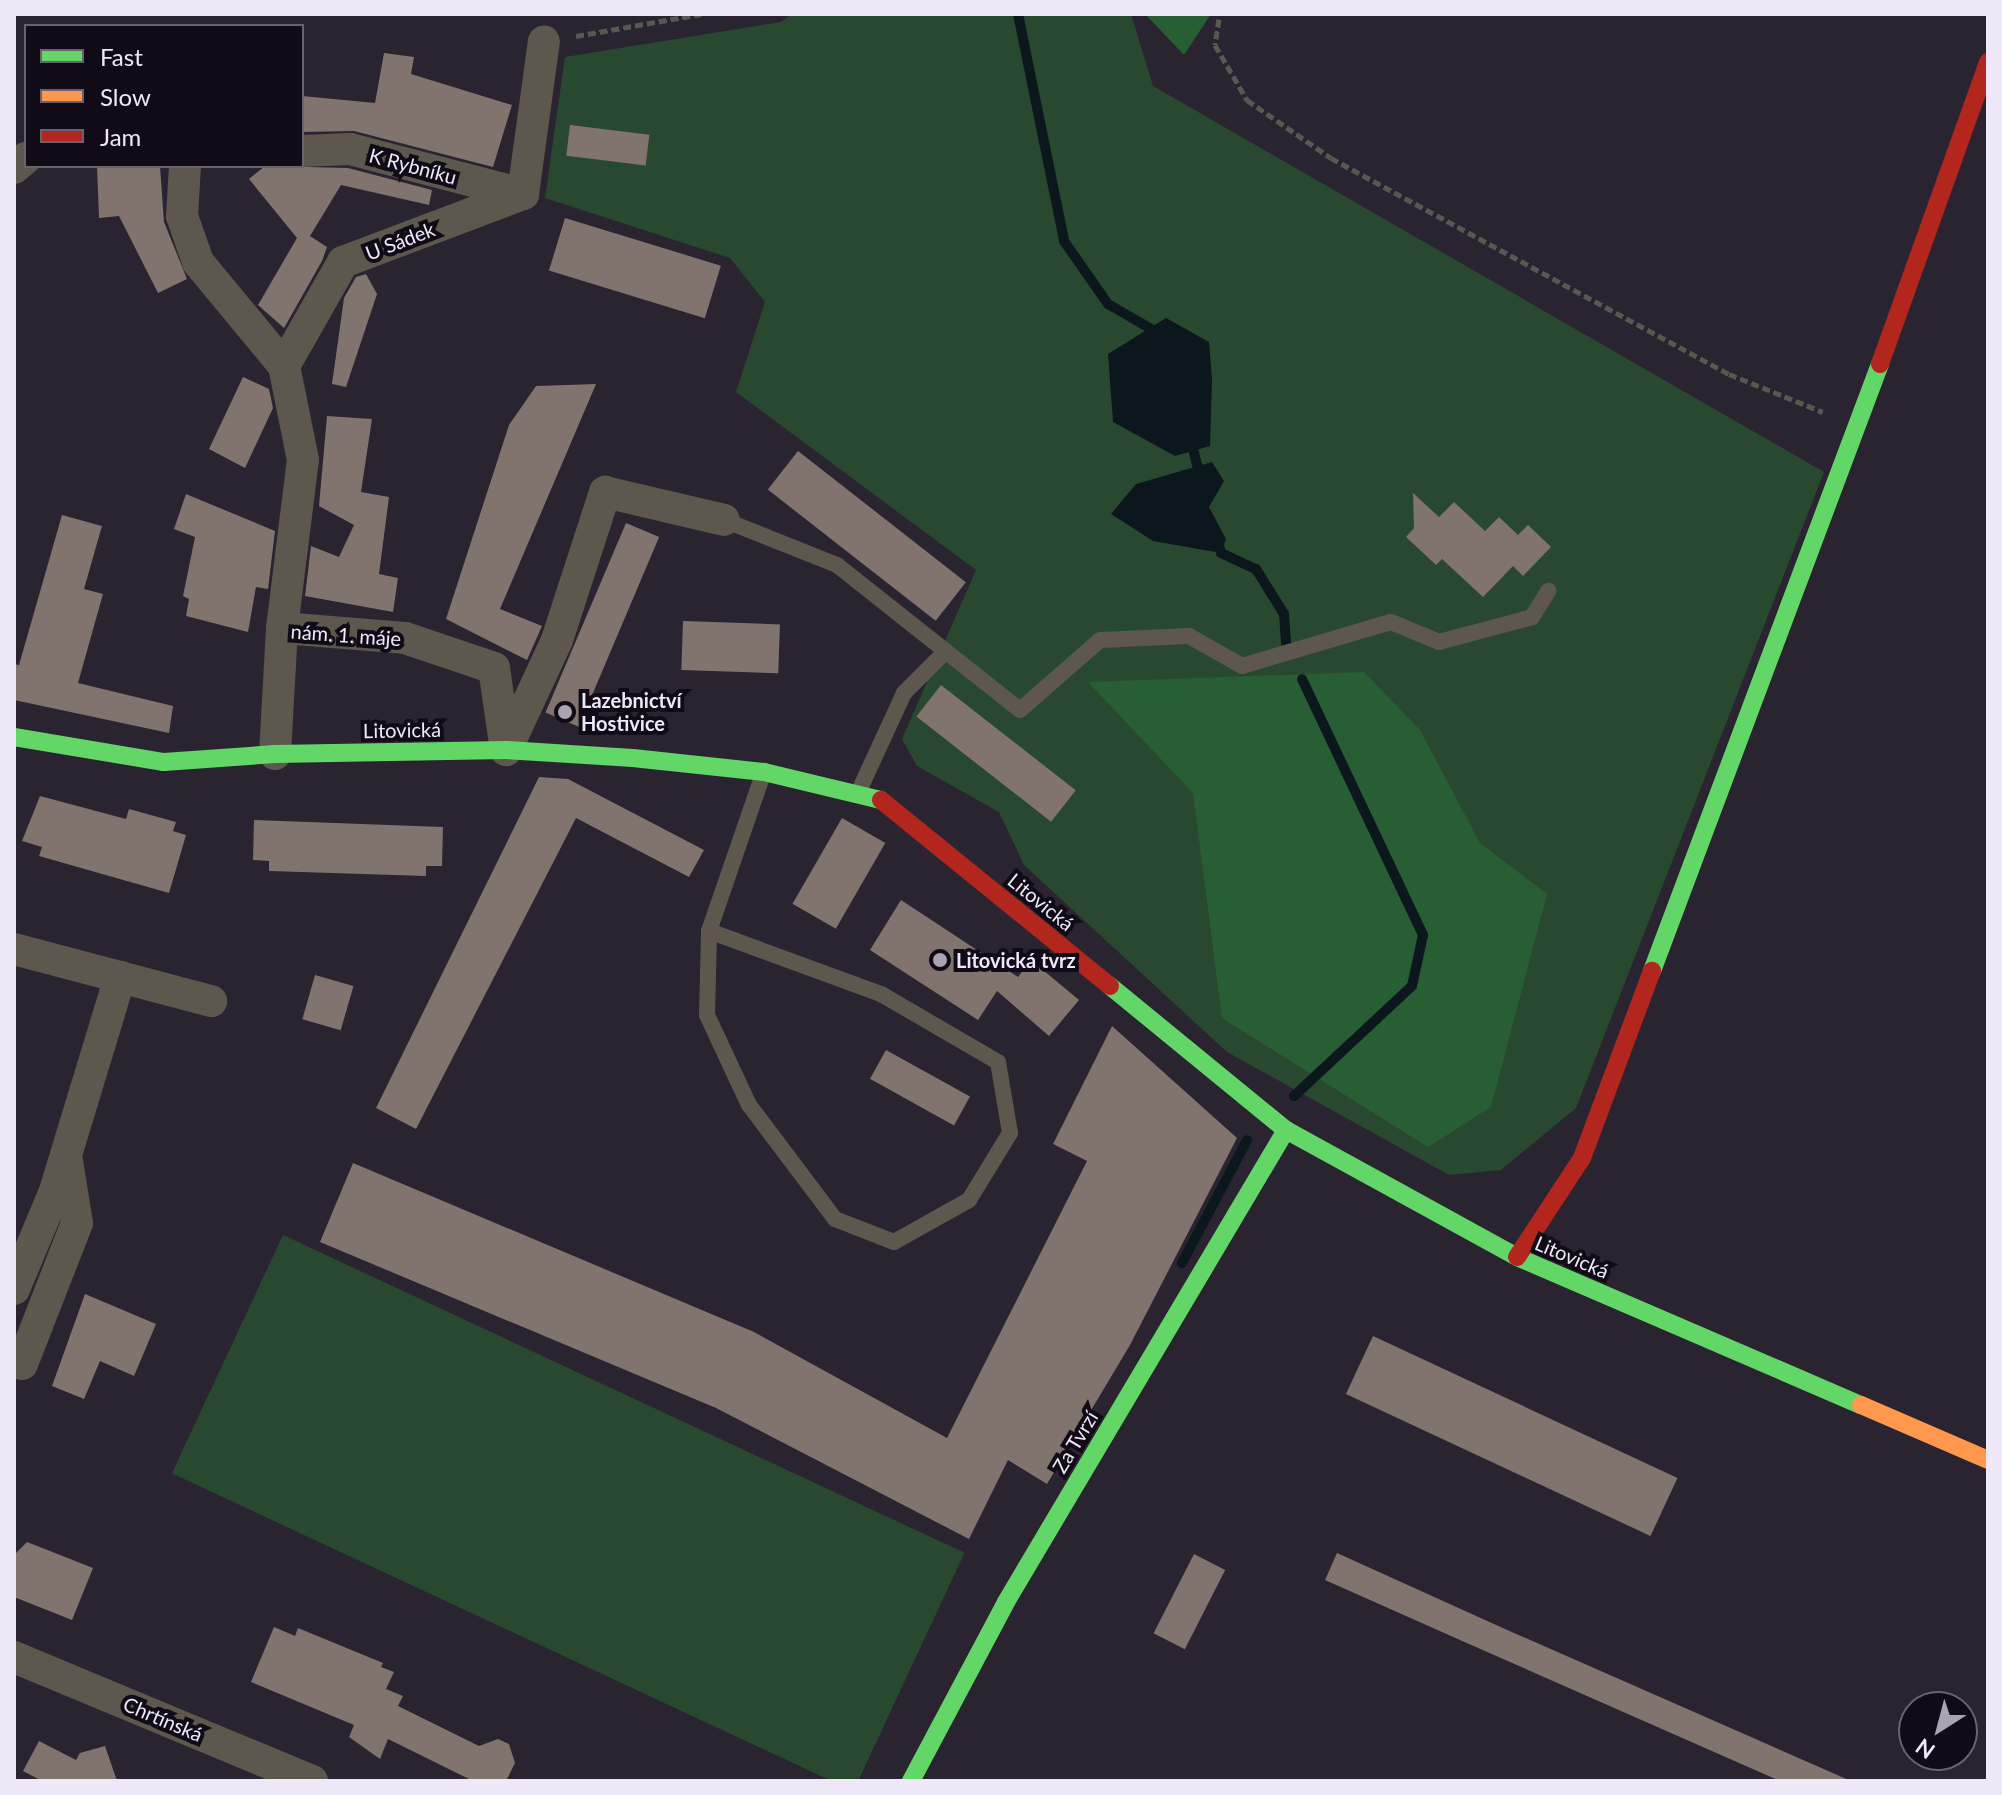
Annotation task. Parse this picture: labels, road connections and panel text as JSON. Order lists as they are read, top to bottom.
{
  "streets": {
    "street": [
      "K Rybníku",
      "U Sádek",
      "nám. 1. máje",
      "Litovická",
      "Za Tvrzí",
      "Chrtínská"
    ]
  },
  "crossings": [
    ["K Rybníku", "U Sádek"],
    ["nám. 1. máje", "Litovická"],
    ["Litovická", "Za Tvrzí"]
  ],
  "places": ["Lazebnictví Hostivice", "Litovická tvrz"],
  "legend": ["Fast", "Slow", "Jam"],
  "north": "bottom left"
}
